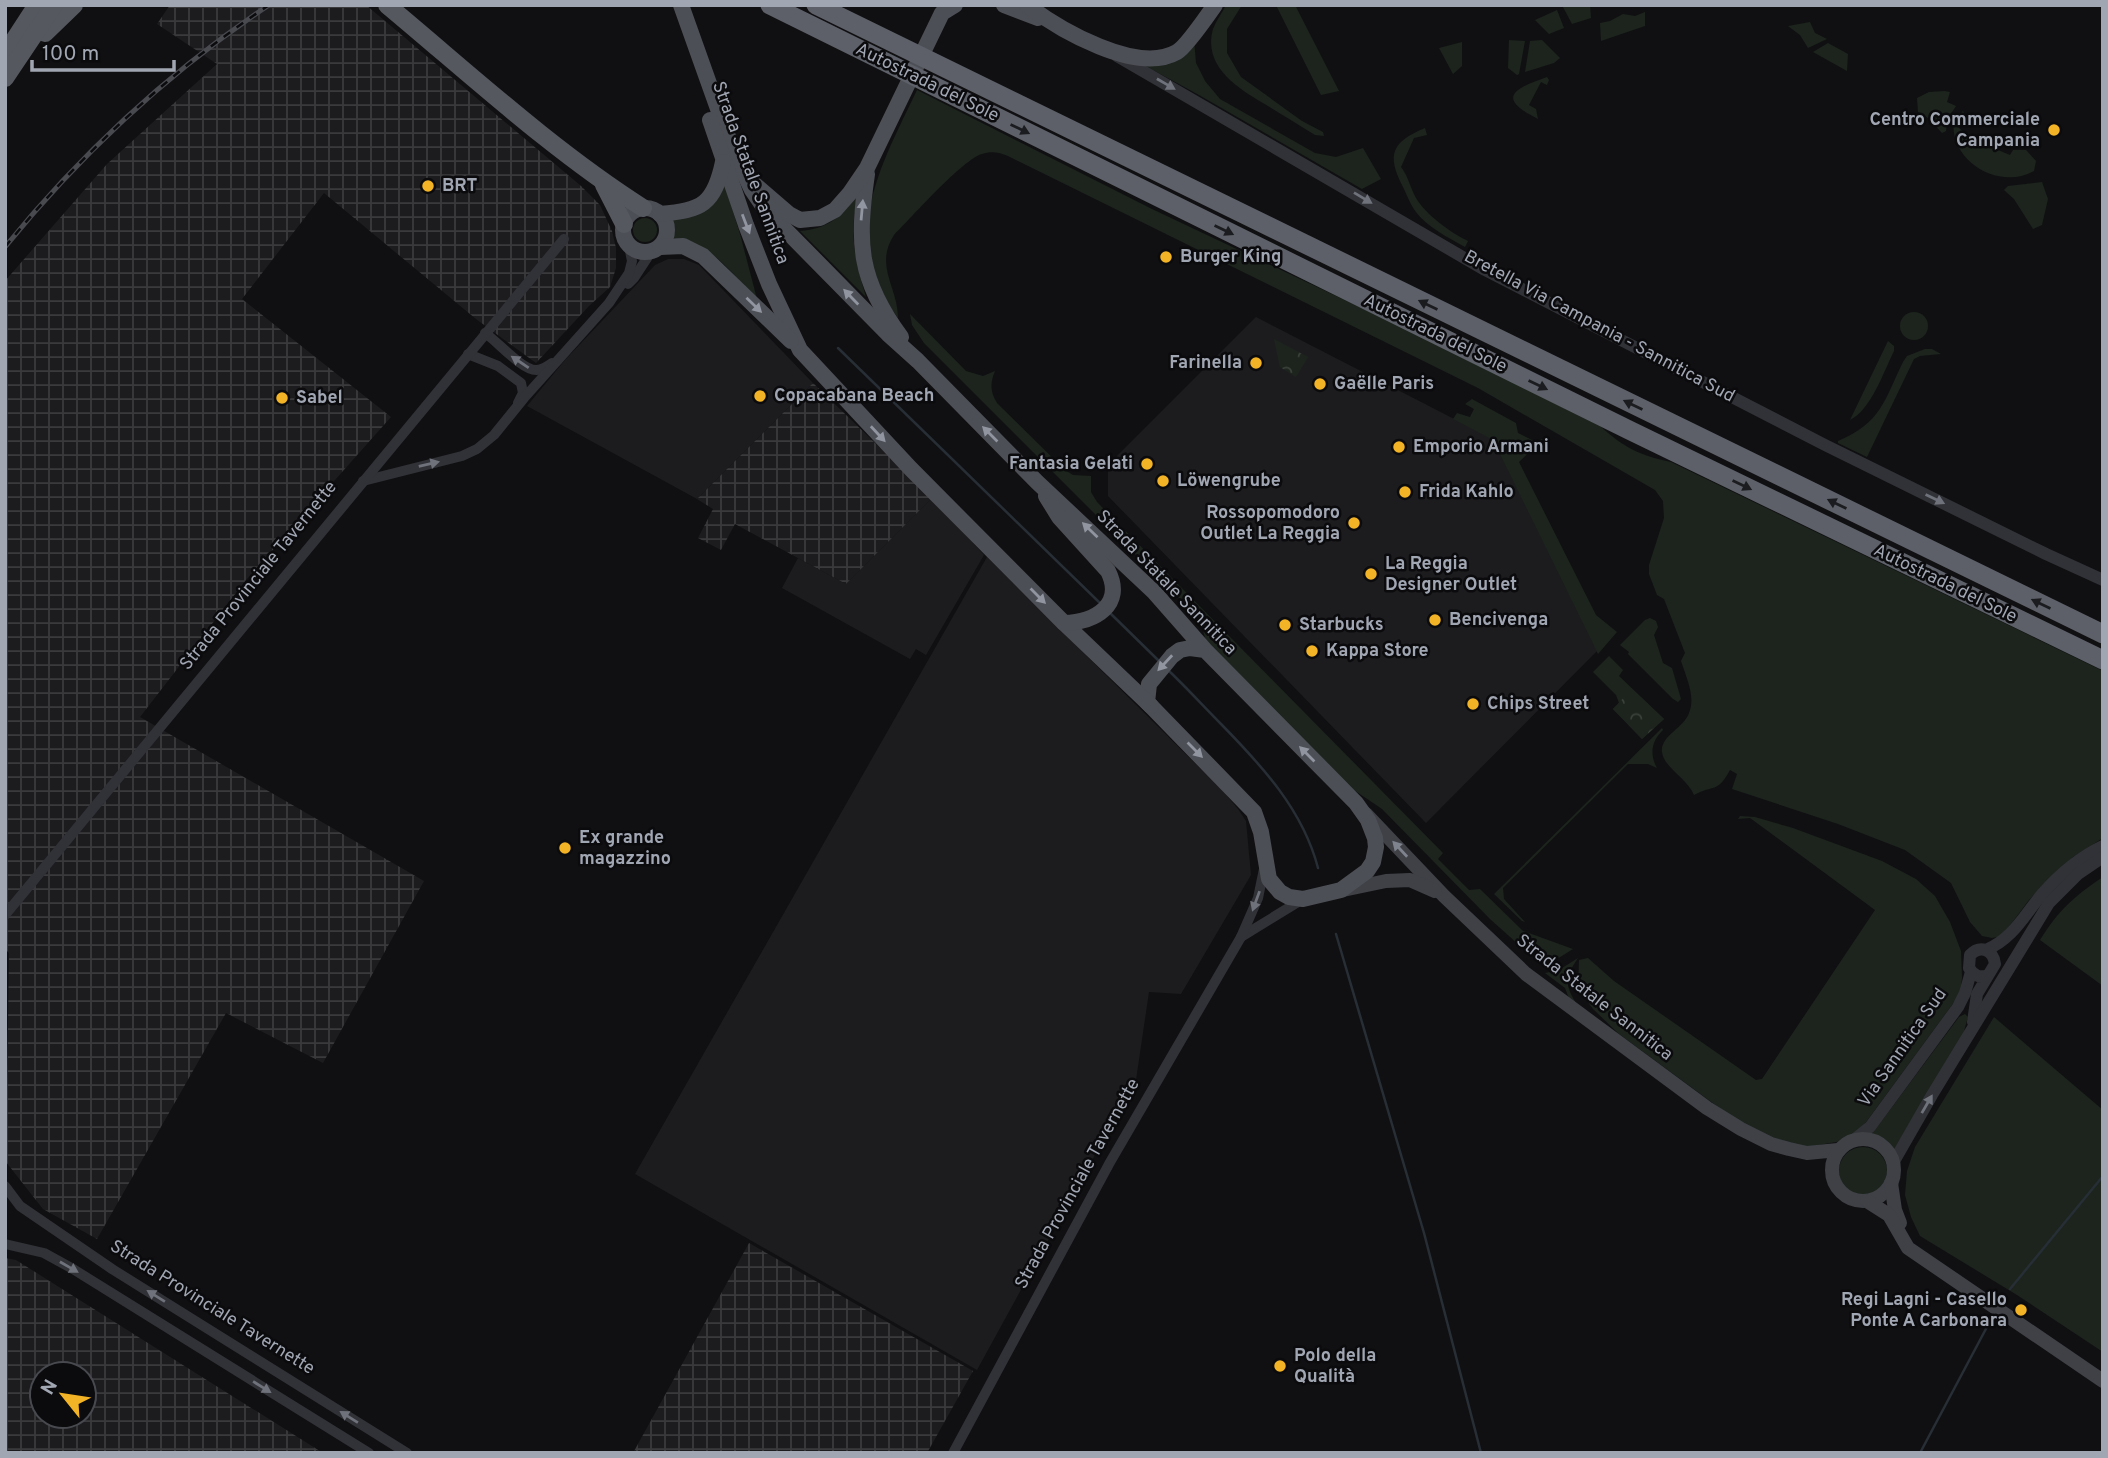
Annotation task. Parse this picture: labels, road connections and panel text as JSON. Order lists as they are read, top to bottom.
{
  "streets": {
    "highway": ["Autostrada del Sole"],
    "main road": ["Strada Statale Sannitica", "Via Sannitica Sud"],
    "street": ["Bretella Via Campania - Sannitica Sud", "Strada Provinciale Tavernette"]
  },
  "crossings": [
    ["Strada Statale Sannitica", "Strada Provinciale Tavernette"],
    ["Strada Statale Sannitica", "Via Sannitica Sud"]
  ],
  "one_way": ["Bretella Via Campania - Sannitica Sud"],
  "places": [
    "Centro Commerciale Campania",
    "BRT",
    "Burger King",
    "Farinella",
    "Gaëlle Paris",
    "Copacabana Beach",
    "Sabel",
    "Emporio Armani",
    "Fantasia Gelati",
    "Löwengrube",
    "Frida Kahlo",
    "Rossopomodoro Outlet La Reggia",
    "La Reggia Designer Outlet",
    "Bencivenga",
    "Starbucks",
    "Kappa Store",
    "Chips Street",
    "Ex grande magazzino",
    "Regi Lagni - Casello Ponte A Carbonara",
    "Polo della Qualità"
  ],
  "scale_bar": "100 m",
  "north": "top left"
}
